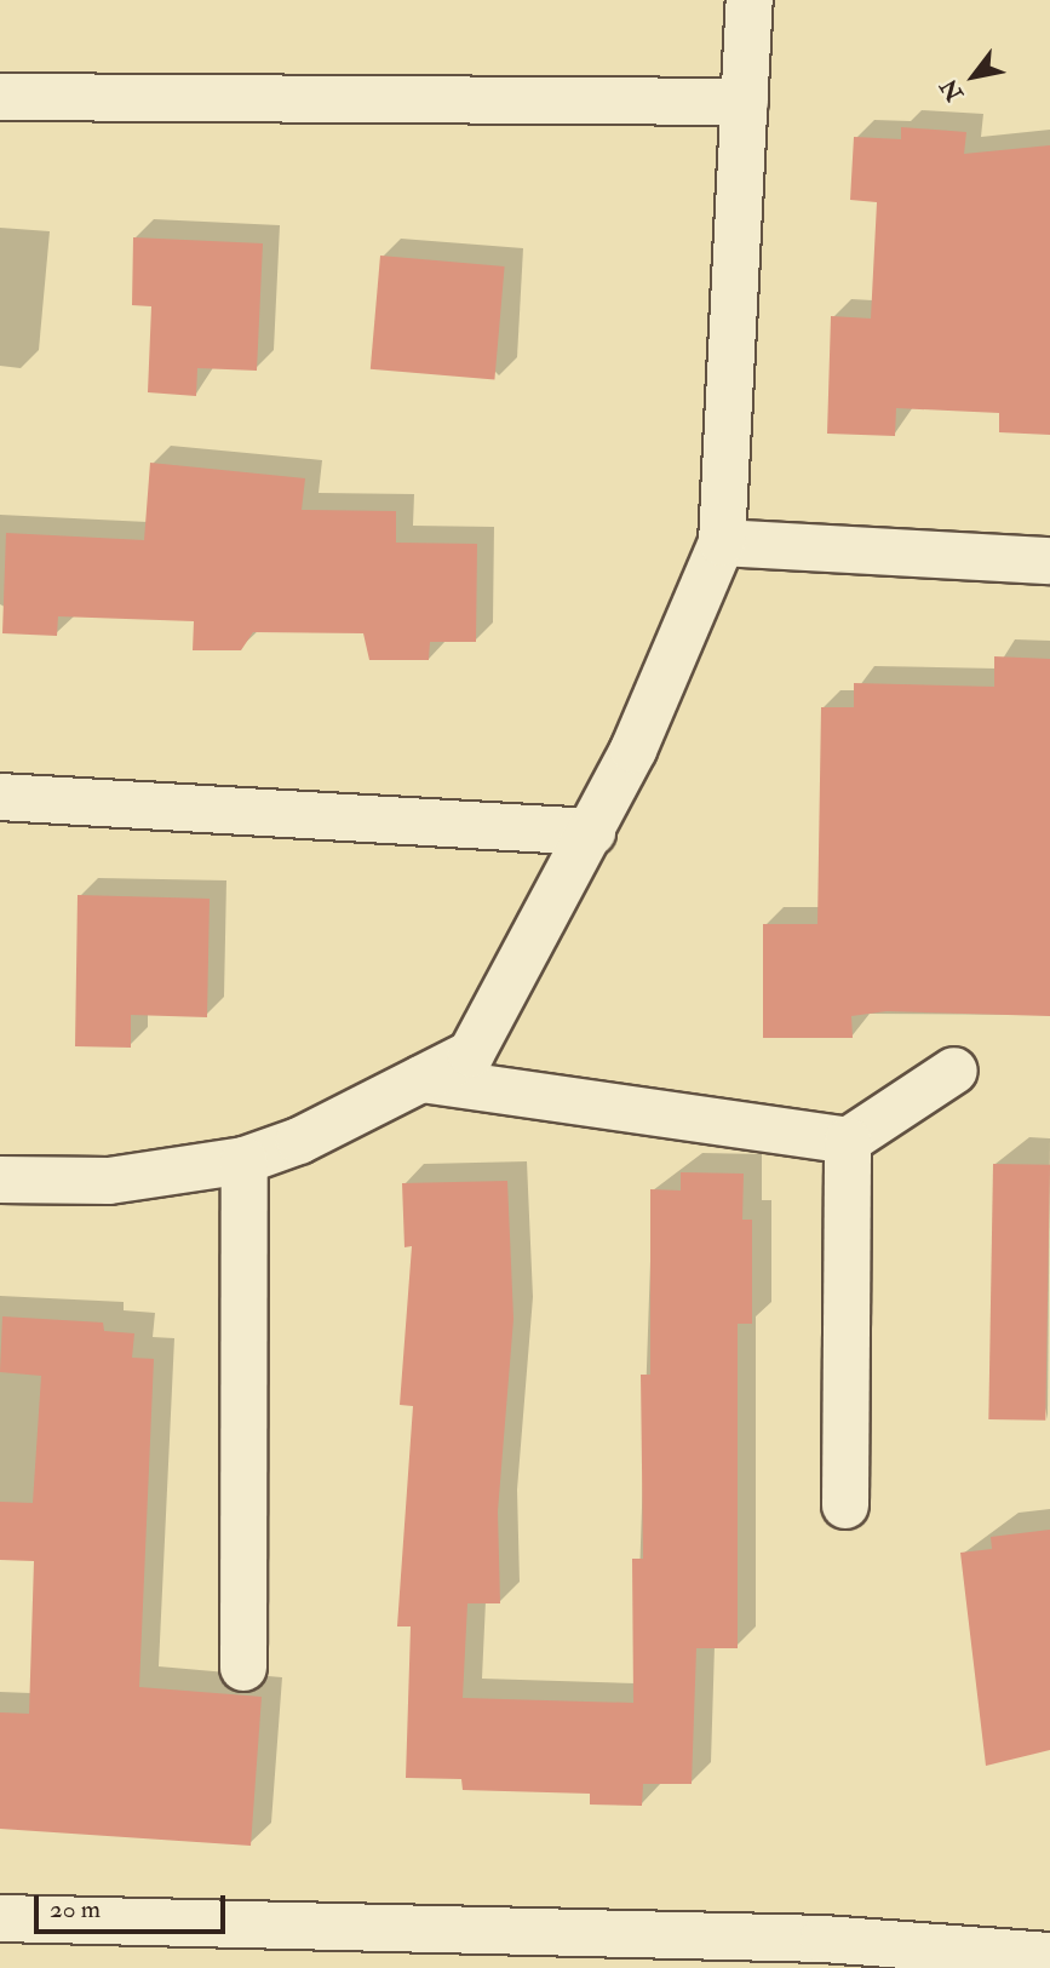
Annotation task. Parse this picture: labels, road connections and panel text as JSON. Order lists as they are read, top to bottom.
{
  "scale_bar": "20 m",
  "north": "bottom left"
}
